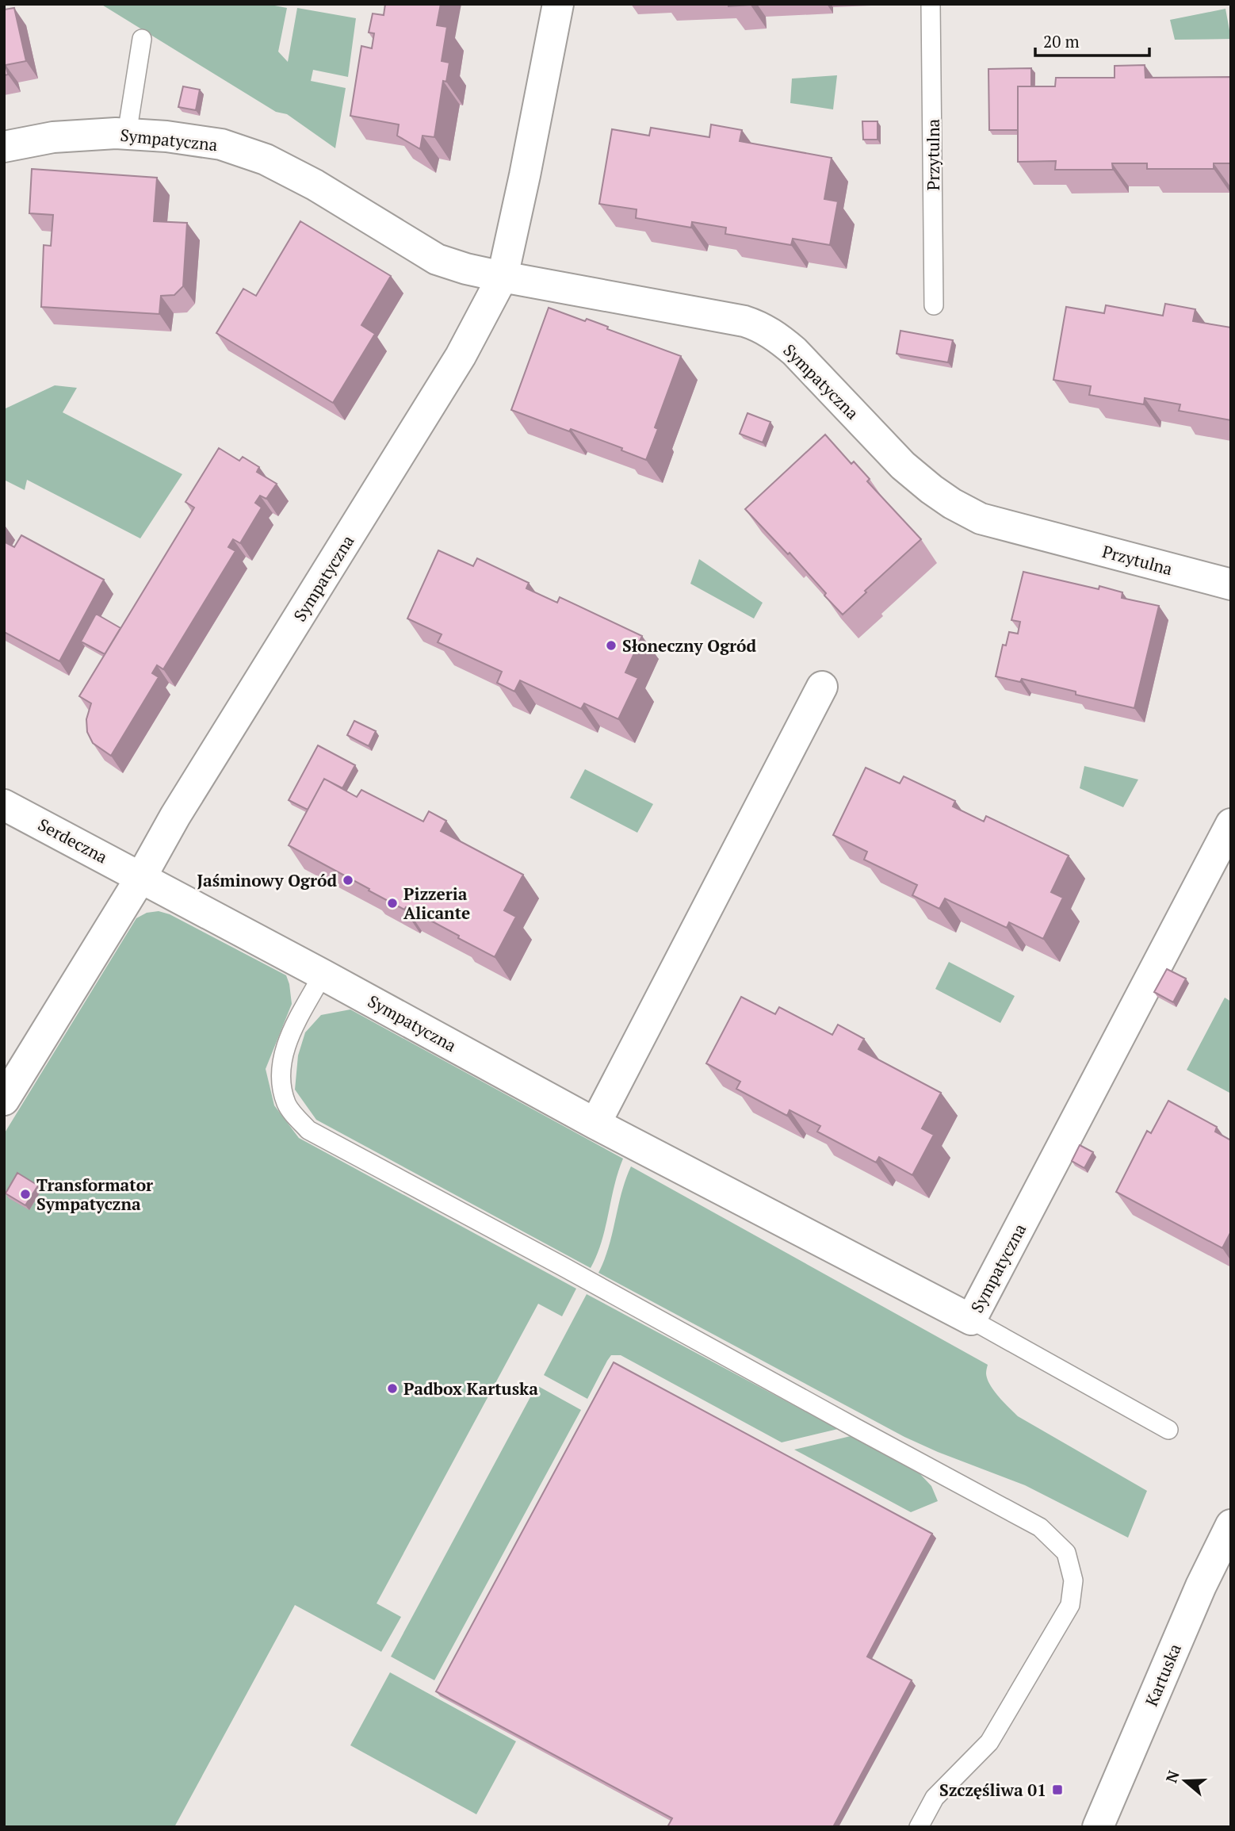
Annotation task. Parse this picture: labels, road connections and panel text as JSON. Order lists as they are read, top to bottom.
{
  "streets": {
    "street": [
      "Sympatyczna",
      "Przytulna",
      "Serdeczna",
      "Kartuska"
    ]
  },
  "crossings": [
    ["Sympatyczna", "Przytulna"],
    ["Sympatyczna", "Serdeczna"]
  ],
  "places": {
    "other": [
      "Słoneczny Ogród",
      "Jaśminowy Ogród",
      "Pizzeria Alicante",
      "Transformator Sympatyczna",
      "Padbox Kartuska"
    ],
    "transit": ["Szczęśliwa 01"]
  },
  "scale_bar": "20 m",
  "north": "left"
}
